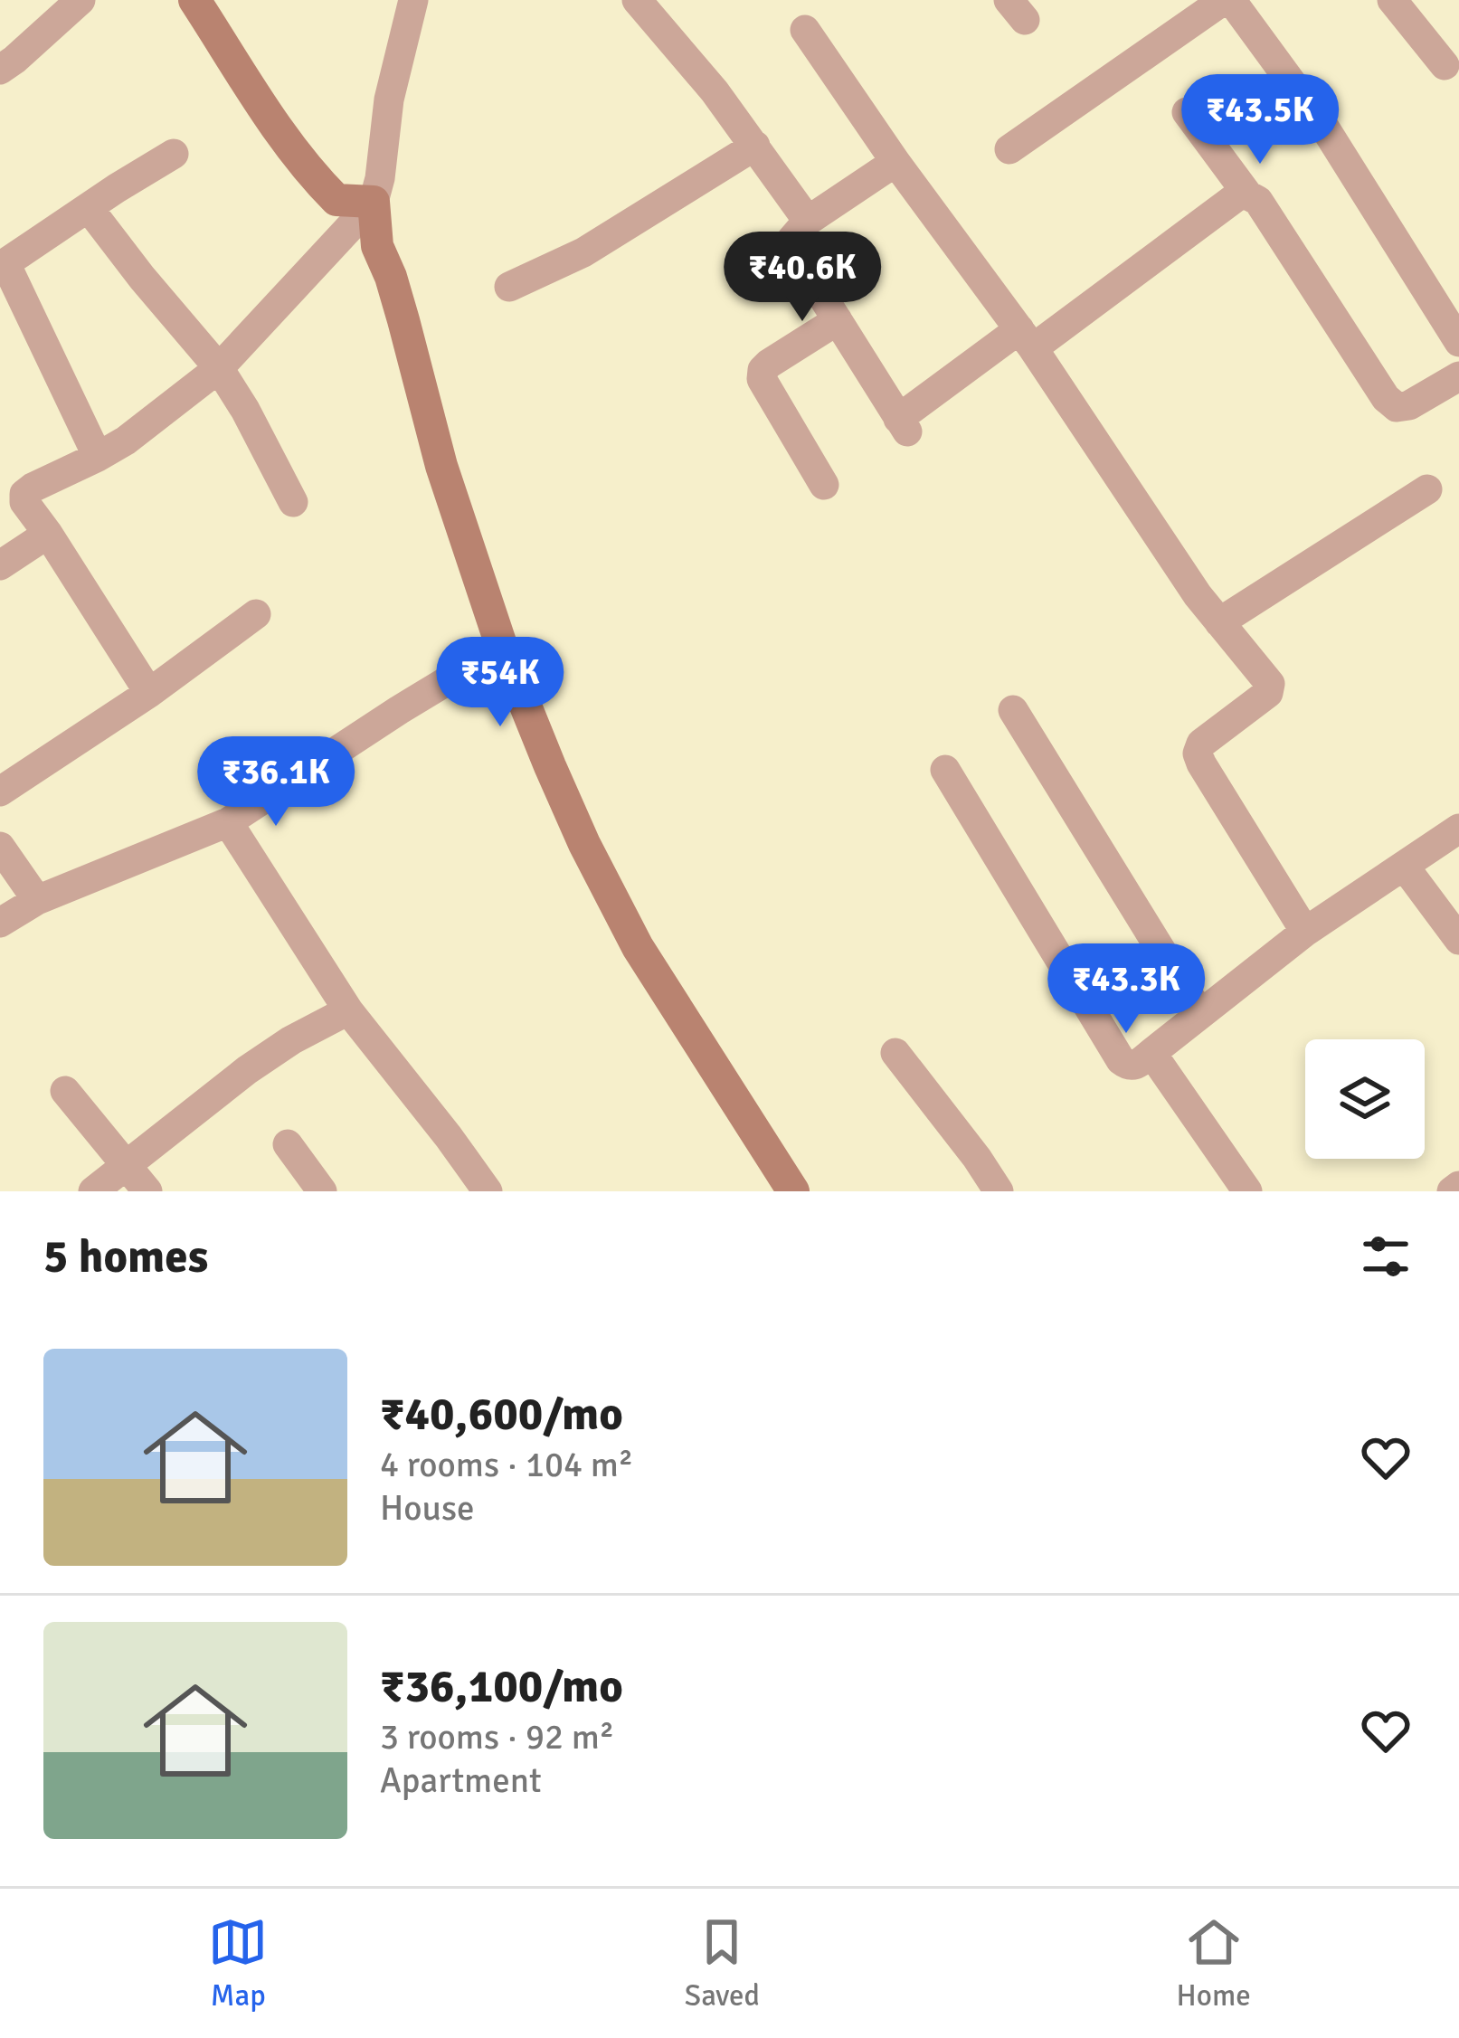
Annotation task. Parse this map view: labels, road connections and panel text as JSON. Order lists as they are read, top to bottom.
{
  "page": {
    "price": [
      "₹43.5K",
      "₹40.6K",
      "₹54K",
      "₹36.1K",
      "₹43.3K"
    ],
    "heading": "5 homes",
    "list": [
      {
        "name": "₹40,600/mo",
        "note": "4 rooms · 104 m² · House"
      },
      {
        "name": "₹36,100/mo",
        "note": "3 rooms · 92 m² · Apartment"
      }
    ],
    "tabs": ["Map", "Saved", "Home"]
  }
}
